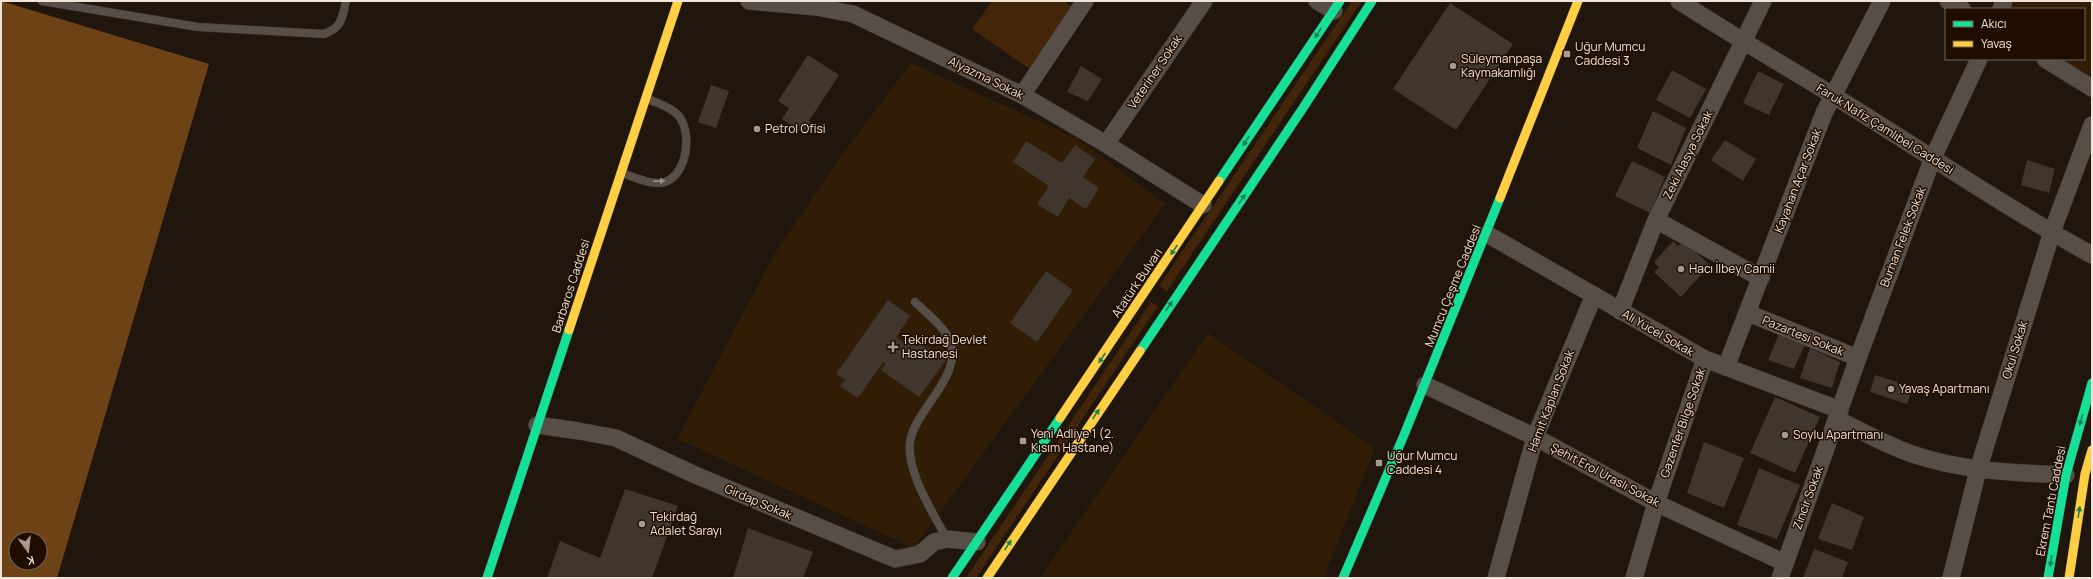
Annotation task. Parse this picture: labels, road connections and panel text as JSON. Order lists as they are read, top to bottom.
{
  "streets": {
    "street": [
      "Veteriner Sokak",
      "Alyazma Sokak",
      "Faruk Nafiz Çamlıbel Caddesi",
      "Zeki Alasya Sokak",
      "Kayahan Açar Sokak",
      "Burhan Felek Sokak",
      "Atatürk Bulvarı",
      "Barbaros Caddesi",
      "Mumcu Çeşme Caddesi",
      "Ali Yücel Sokak",
      "Pazartesi Sokak",
      "Okul Sokak",
      "Hamit Kaplan Sokak",
      "Gazenfer Bilge Sokak",
      "Şehit Erol Uraslı Sokak",
      "Zincir Sokak",
      "Ekrem Tantı Caddesi",
      "Girdap Sokak"
    ]
  },
  "crossings": [
    ["Veteriner Sokak", "Alyazma Sokak"],
    ["Alyazma Sokak", "Atatürk Bulvarı"],
    ["Faruk Nafiz Çamlıbel Caddesi", "Zeki Alasya Sokak"],
    ["Faruk Nafiz Çamlıbel Caddesi", "Kayahan Açar Sokak"],
    ["Faruk Nafiz Çamlıbel Caddesi", "Burhan Felek Sokak"],
    ["Faruk Nafiz Çamlıbel Caddesi", "Okul Sokak"],
    ["Zeki Alasya Sokak", "Ali Yücel Sokak"],
    ["Kayahan Açar Sokak", "Ali Yücel Sokak"],
    ["Kayahan Açar Sokak", "Pazartesi Sokak"],
    ["Burhan Felek Sokak", "Ali Yücel Sokak"],
    ["Burhan Felek Sokak", "Pazartesi Sokak"],
    ["Burhan Felek Sokak", "Zincir Sokak"],
    ["Atatürk Bulvarı", "Girdap Sokak"],
    ["Barbaros Caddesi", "Girdap Sokak"],
    ["Mumcu Çeşme Caddesi", "Ali Yücel Sokak"],
    ["Mumcu Çeşme Caddesi", "Şehit Erol Uraslı Sokak"],
    ["Ali Yücel Sokak", "Okul Sokak"],
    ["Ali Yücel Sokak", "Hamit Kaplan Sokak"],
    ["Ali Yücel Sokak", "Gazenfer Bilge Sokak"],
    ["Ali Yücel Sokak", "Zincir Sokak"],
    ["Ali Yücel Sokak", "Ekrem Tantı Caddesi"],
    ["Hamit Kaplan Sokak", "Şehit Erol Uraslı Sokak"],
    ["Gazenfer Bilge Sokak", "Şehit Erol Uraslı Sokak"],
    ["Şehit Erol Uraslı Sokak", "Zincir Sokak"]
  ],
  "places": {
    "transit": ["Uğur Mumcu Caddesi 3", "Yeni Adliye 1 (2. Kısım Hastane)", "Uğur Mumcu Caddesi 4"],
    "other": [
      "Süleymanpaşa Kaymakamlığı",
      "Petrol Ofisi",
      "Hacı İlbey Camii",
      "Yavaş Apartmanı",
      "Soylu Apartmanı",
      "Tekirdağ Adalet Sarayı"
    ],
    "health": ["Tekirdağ Devlet Hastanesi"]
  },
  "legend": ["Akıcı", "Yavaş"],
  "north": "bottom"
}
